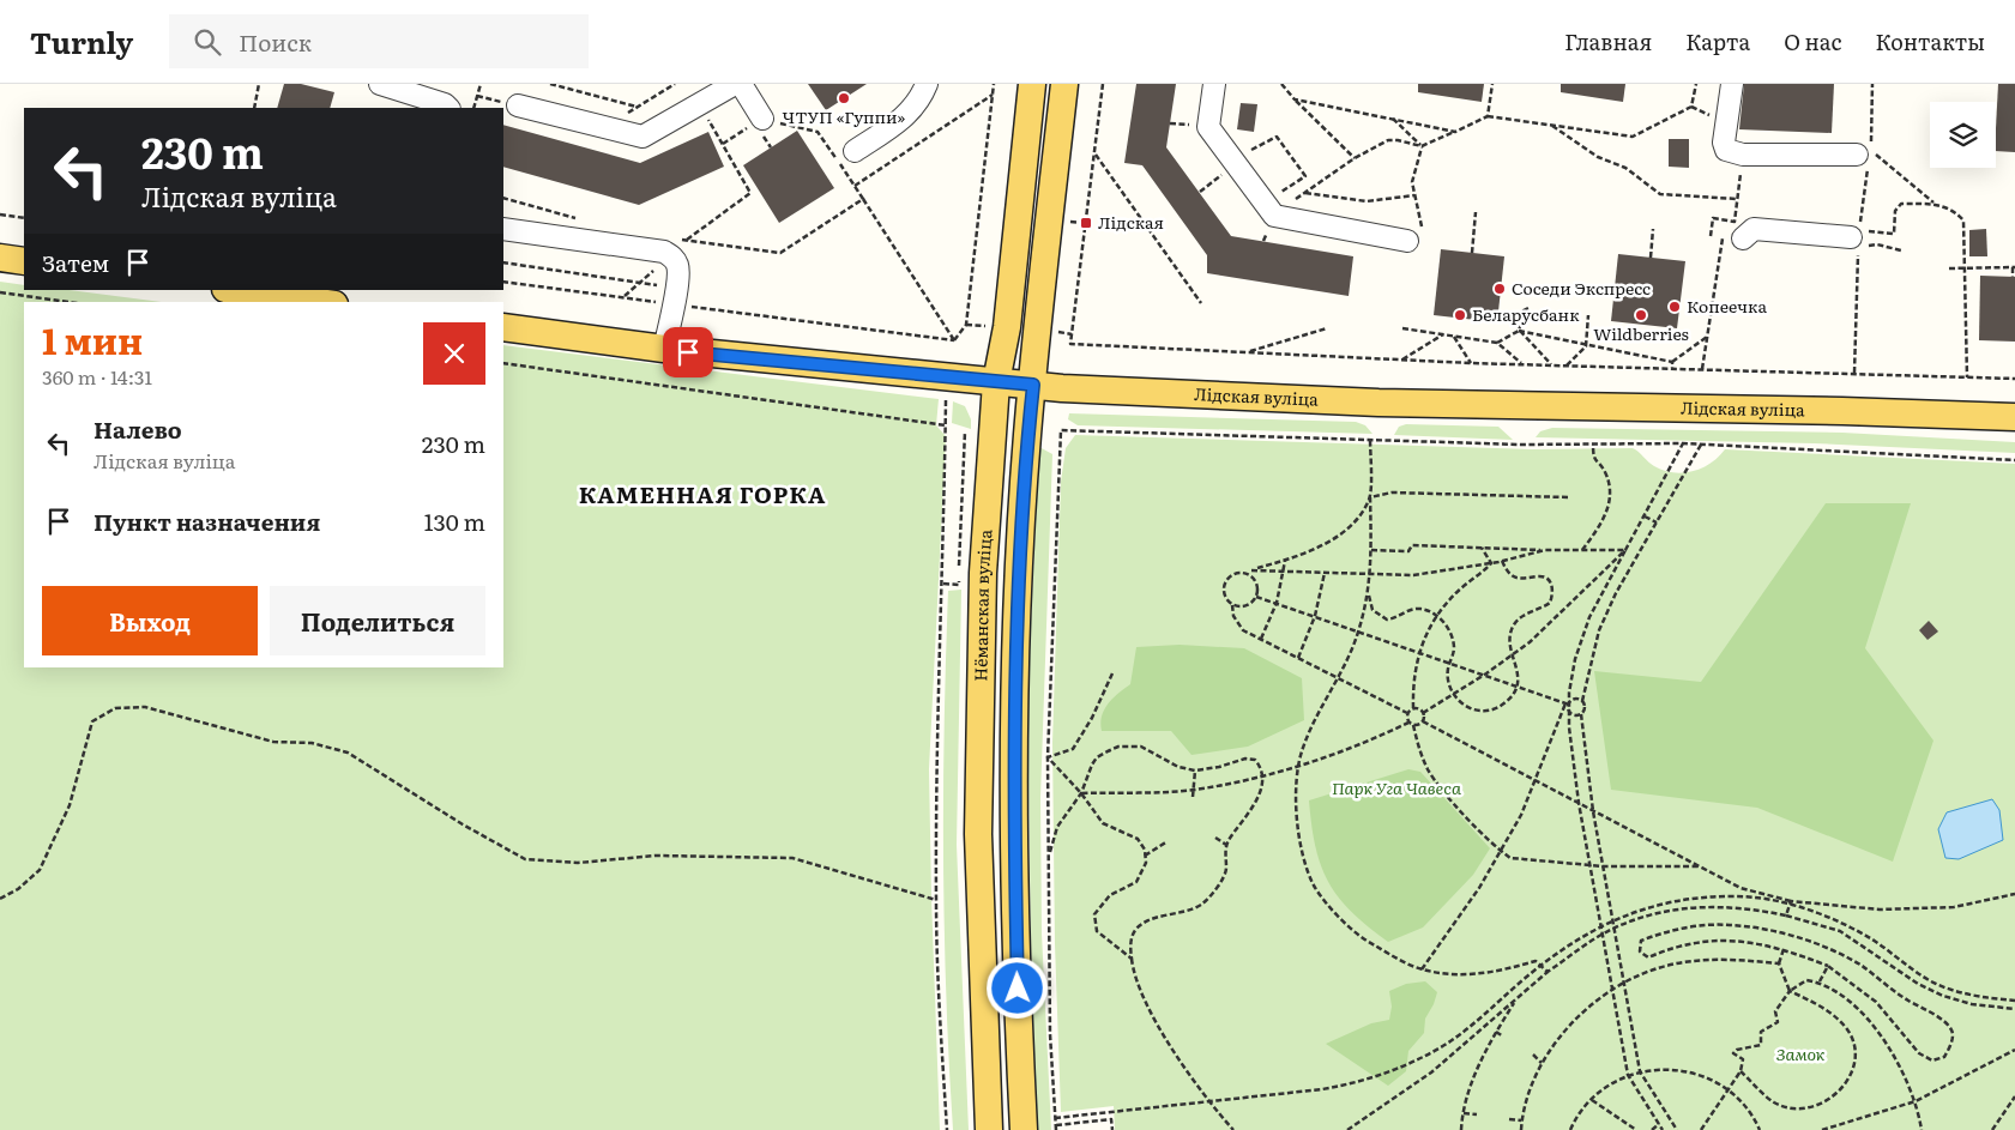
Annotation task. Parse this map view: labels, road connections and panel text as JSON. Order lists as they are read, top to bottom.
{
  "streets": {
    "main road": ["Лідская вуліца", "Нёманская вуліца"]
  },
  "crossings": [
    ["Лідская вуліца", "Нёманская вуліца"]
  ],
  "districts": ["КАМЕННАЯ ГОРКА"],
  "parks": ["Парк Уга Чавеса", "Замок"],
  "places": {
    "other": [
      "ЧТУП «Гуппи»",
      "Соседи Экспресс",
      "Копеечка",
      "Беларусбанк",
      "Wildberries"
    ],
    "transit": ["Лідская"]
  },
  "page": {
    "header": "Turnly",
    "search": "Поиск",
    "nav": [
      "Главная",
      "Карта",
      "О нас",
      "Контакты"
    ],
    "turn": ["230 m", "Лідская вуліца"],
    "then": "Затем",
    "heading": ["1 мин", "360 m · 14:31"],
    "list": [
      {
        "name": "Налево",
        "note": "Лідская вуліца",
        "value": "230 m"
      },
      {
        "name": "Пункт назначения",
        "value": "130 m"
      }
    ],
    "buttons": ["Выход", "Поделиться"]
  }
}
